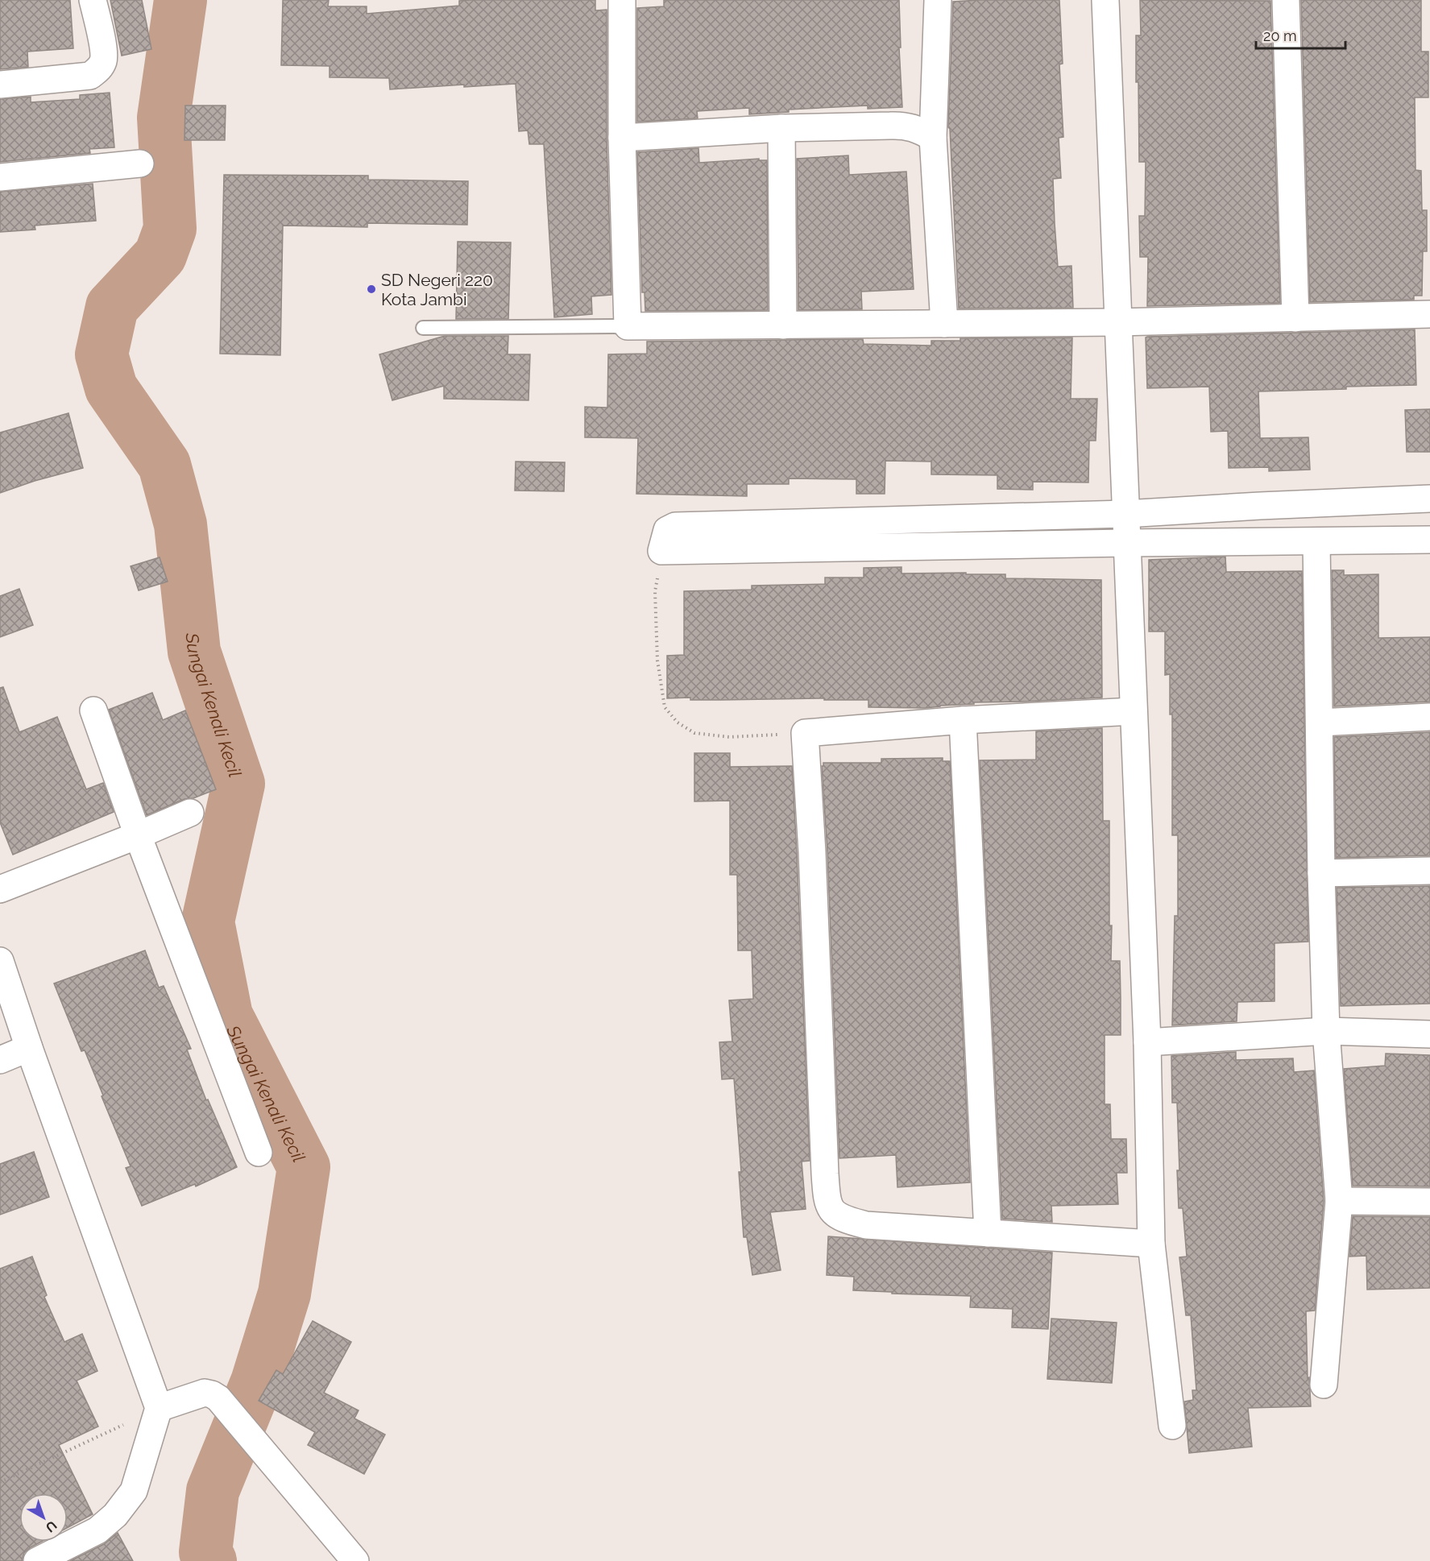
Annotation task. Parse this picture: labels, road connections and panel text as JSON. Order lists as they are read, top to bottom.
{
  "water": ["Sungai Kenali Kecil"],
  "places": ["SD Negeri 220 Kota Jambi"],
  "scale_bar": "20 m",
  "north": "bottom right"
}
